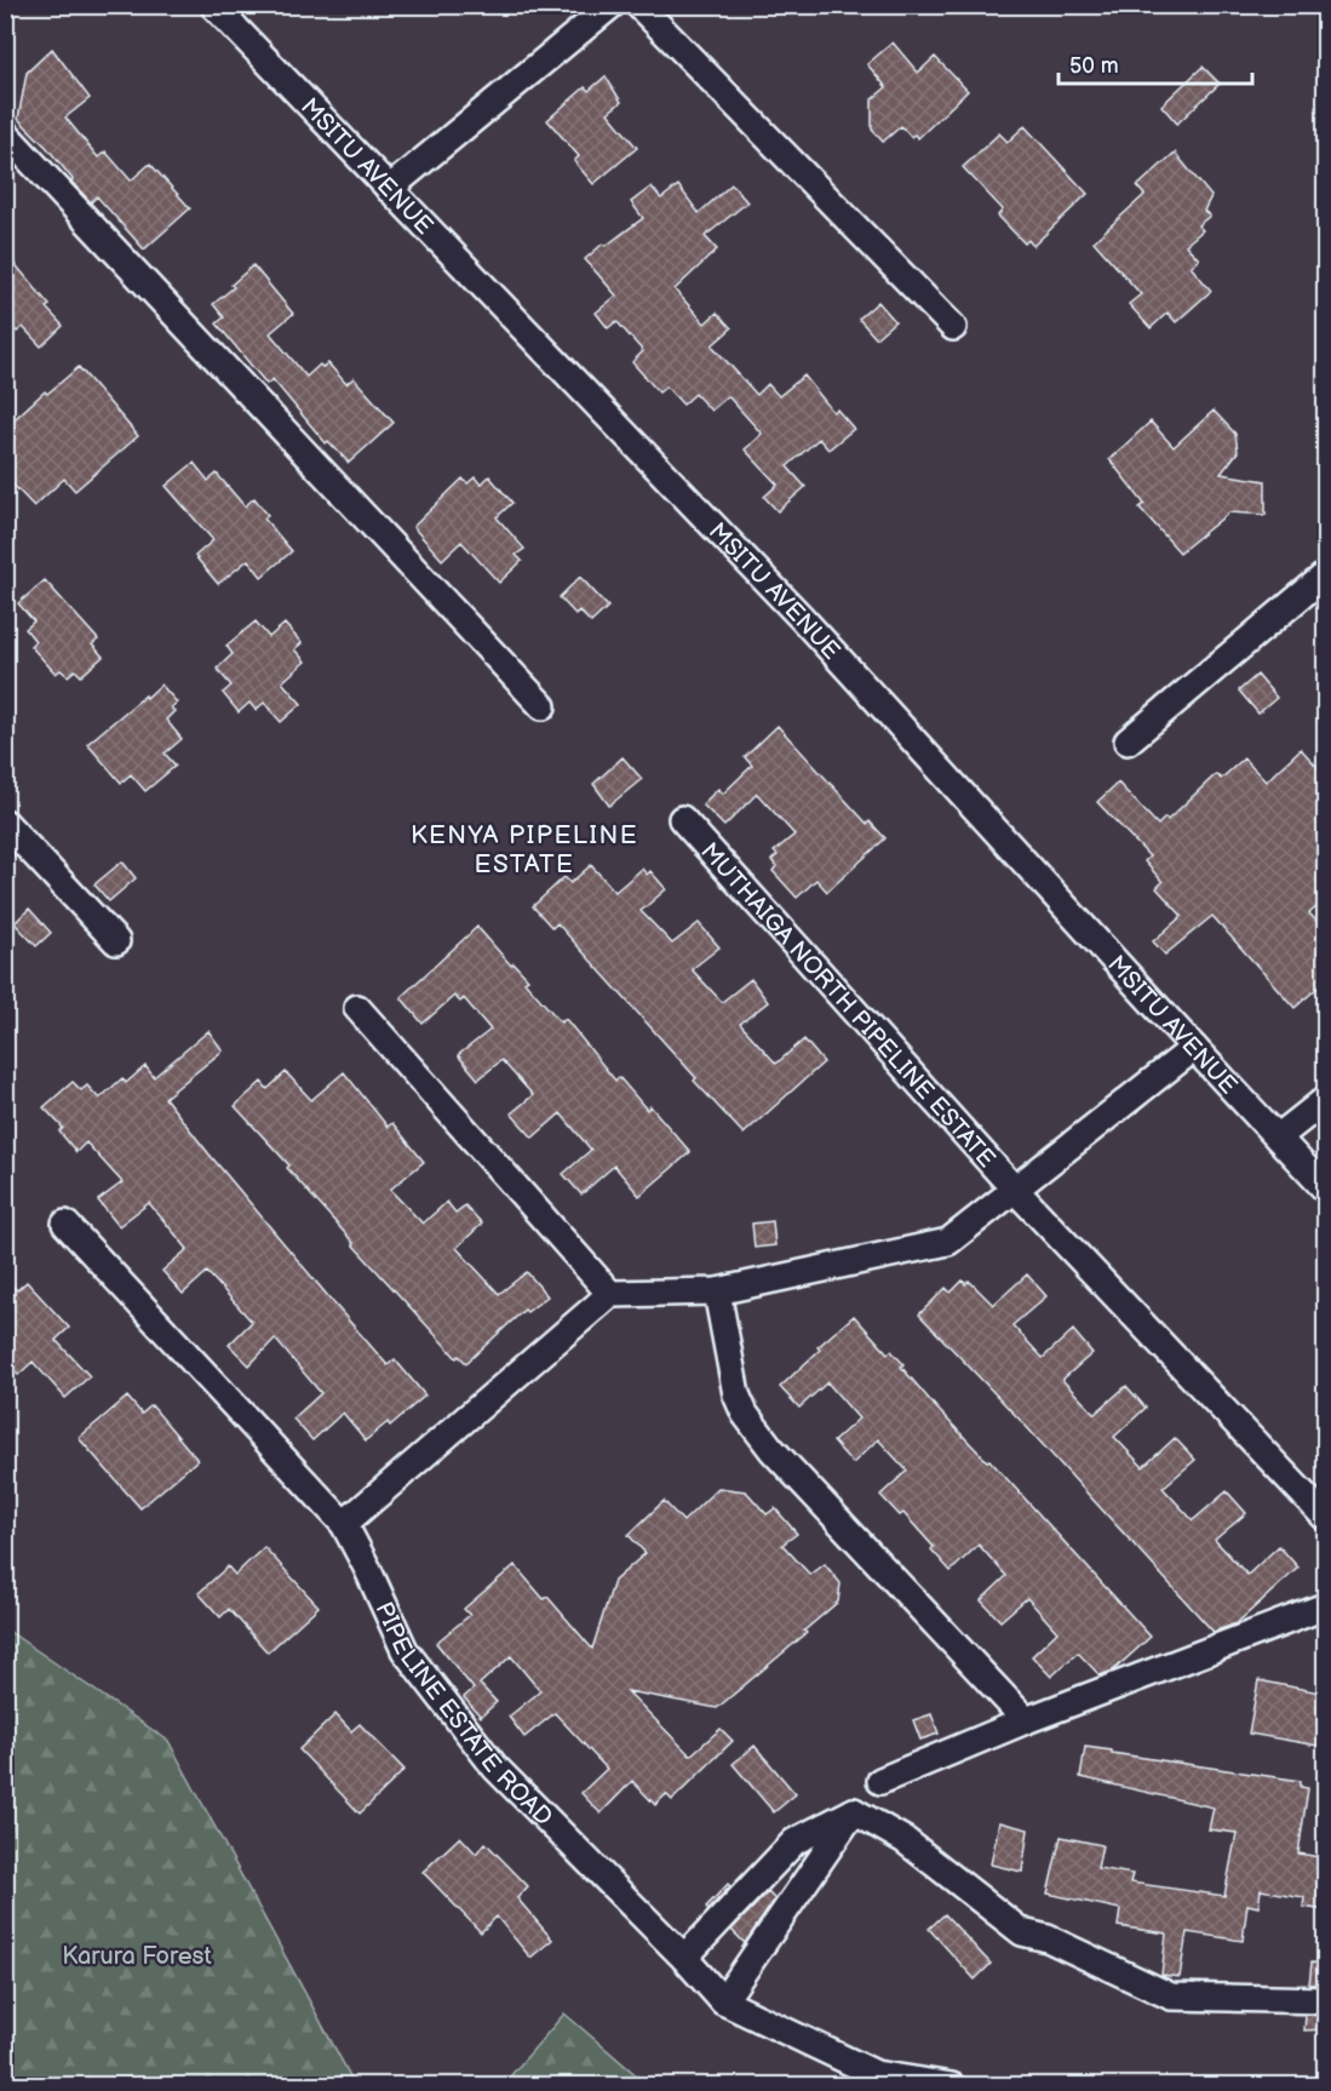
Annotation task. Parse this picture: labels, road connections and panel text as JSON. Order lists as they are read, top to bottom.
{
  "streets": {
    "street": ["MSITU AVENUE", "MUTHAIGA NORTH PIPELINE ESTATE", "PIPELINE ESTATE ROAD"]
  },
  "crossings": [
    ["MSITU AVENUE", "MUTHAIGA NORTH PIPELINE ESTATE"]
  ],
  "districts": ["KENYA PIPELINE ESTATE"],
  "parks": ["Karura Forest"],
  "scale_bar": "50 m"
}
